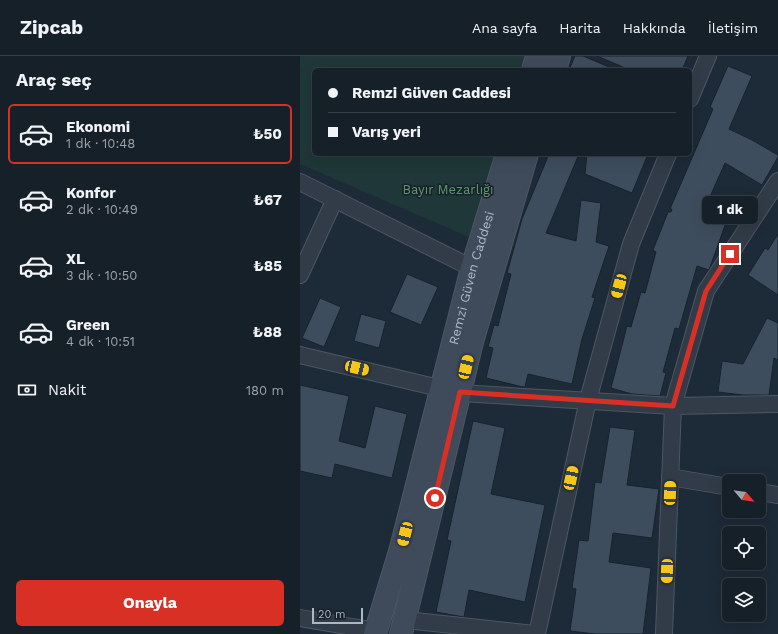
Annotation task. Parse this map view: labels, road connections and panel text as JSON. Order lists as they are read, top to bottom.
{
  "streets": {
    "main road": ["Remzi Güven Caddesi"]
  },
  "parks": ["Bayır Mezarlığı"],
  "scale_bar": "20 m",
  "north": "bottom right",
  "page": {
    "header": "Zipcab",
    "nav": [
      "Ana sayfa",
      "Harita",
      "Hakkında",
      "İletişim"
    ],
    "heading": "Araç seç",
    "banner": ["Remzi Güven Caddesi", "Varış yeri"],
    "list": [
      {
        "name": "Ekonomi",
        "note": "1 dk · 10:48",
        "value": "₺50"
      },
      {
        "name": "Konfor",
        "note": "2 dk · 10:49",
        "value": "₺67"
      },
      {
        "name": "XL",
        "note": "3 dk · 10:50",
        "value": "₺85"
      },
      {
        "name": "Green",
        "note": "4 dk · 10:51",
        "value": "₺88"
      }
    ],
    "bubble": "1 dk",
    "pay": ["Nakit", "180 m"],
    "buttons": "Onayla",
    "scale": "20 m"
  }
}
